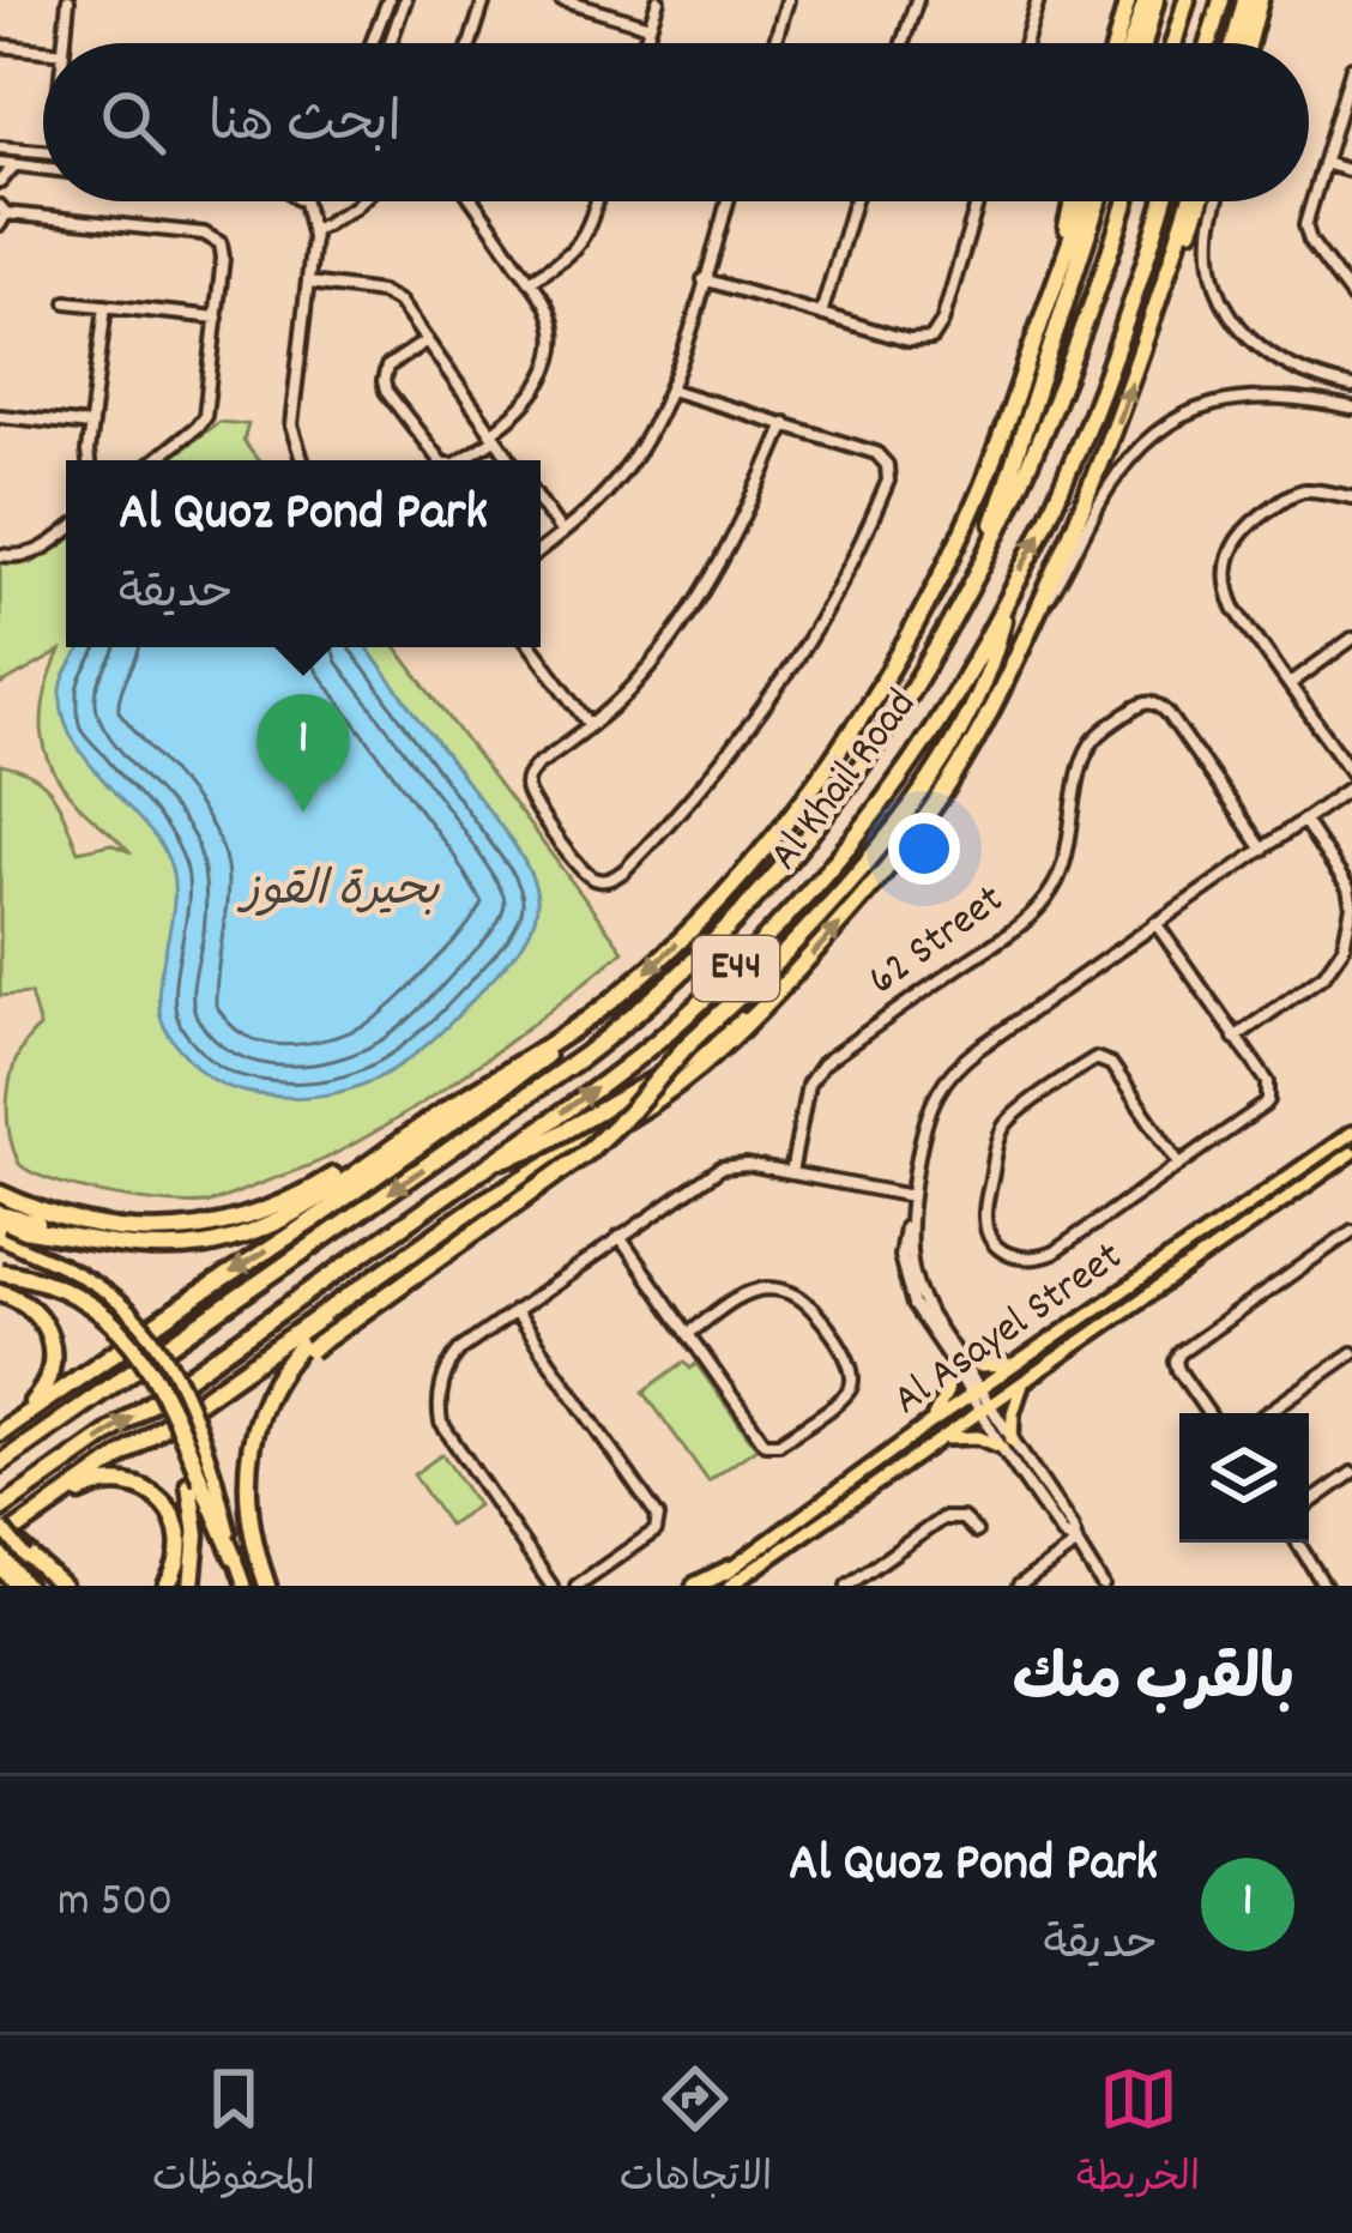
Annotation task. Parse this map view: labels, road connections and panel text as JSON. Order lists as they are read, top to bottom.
{
  "streets": {
    "highway": ["Al Khail Road", "E44"],
    "main road": ["Al Asayel Street"],
    "street": ["62 Street"]
  },
  "water": ["بحيرة القوز"],
  "page": {
    "search": "ابحث هنا",
    "popup": ["Al Quoz Pond Park", "حديقة"],
    "pins": "1",
    "heading": "بالقرب منك",
    "list": [
      {
        "mark": "1",
        "name": "Al Quoz Pond Park",
        "note": "حديقة",
        "value": "500 m"
      }
    ],
    "nav": ["الخريطة", "الاتجاهات", "المحفوظات"]
  }
}
